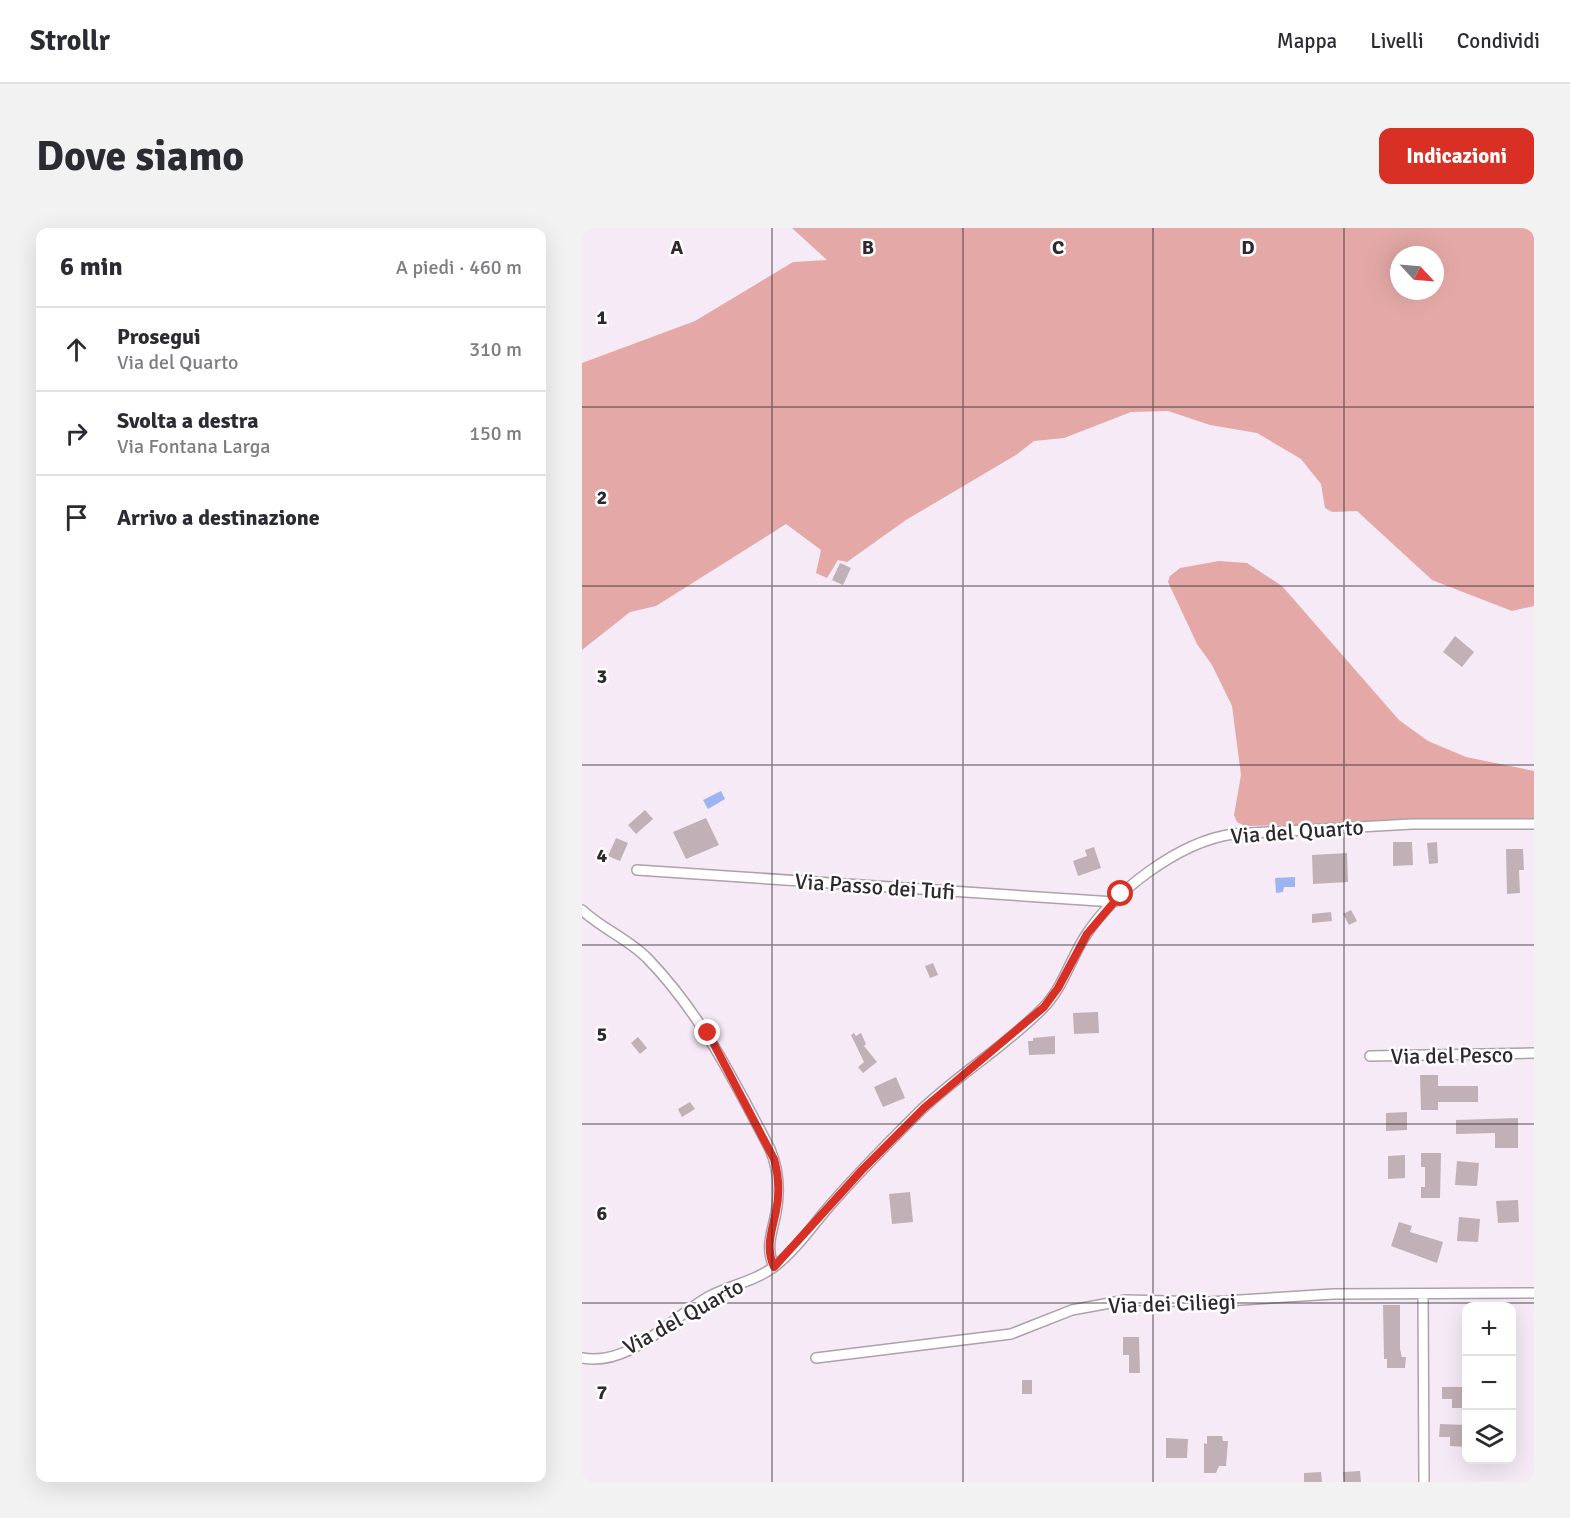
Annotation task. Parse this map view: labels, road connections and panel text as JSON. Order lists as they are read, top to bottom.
{
  "streets": {
    "street": [
      "Via del Quarto",
      "Via Passo dei Tufi",
      "Via del Pesco",
      "Via dei Ciliegi"
    ]
  },
  "crossings": [
    ["Via del Quarto", "Via Passo dei Tufi"]
  ],
  "north": "bottom right",
  "page": {
    "header": "Strollr",
    "nav": ["Mappa", "Livelli", "Condividi"],
    "buttons": "Indicazioni",
    "title": "Dove siamo",
    "heading": ["6 min", "A piedi · 460 m"],
    "list": [
      ["Prosegui", "Via del Quarto", "310 m"],
      ["Svolta a destra", "Via Fontana Larga", "150 m"],
      "Arrivo a destinazione"
    ],
    "map_buttons": ["+", "−"]
  },
  "grid": {
    "columns": [
      "A",
      "B",
      "C",
      "D"
    ],
    "rows": [
      "1",
      "2",
      "3",
      "4",
      "5",
      "6",
      "7"
    ]
  }
}
